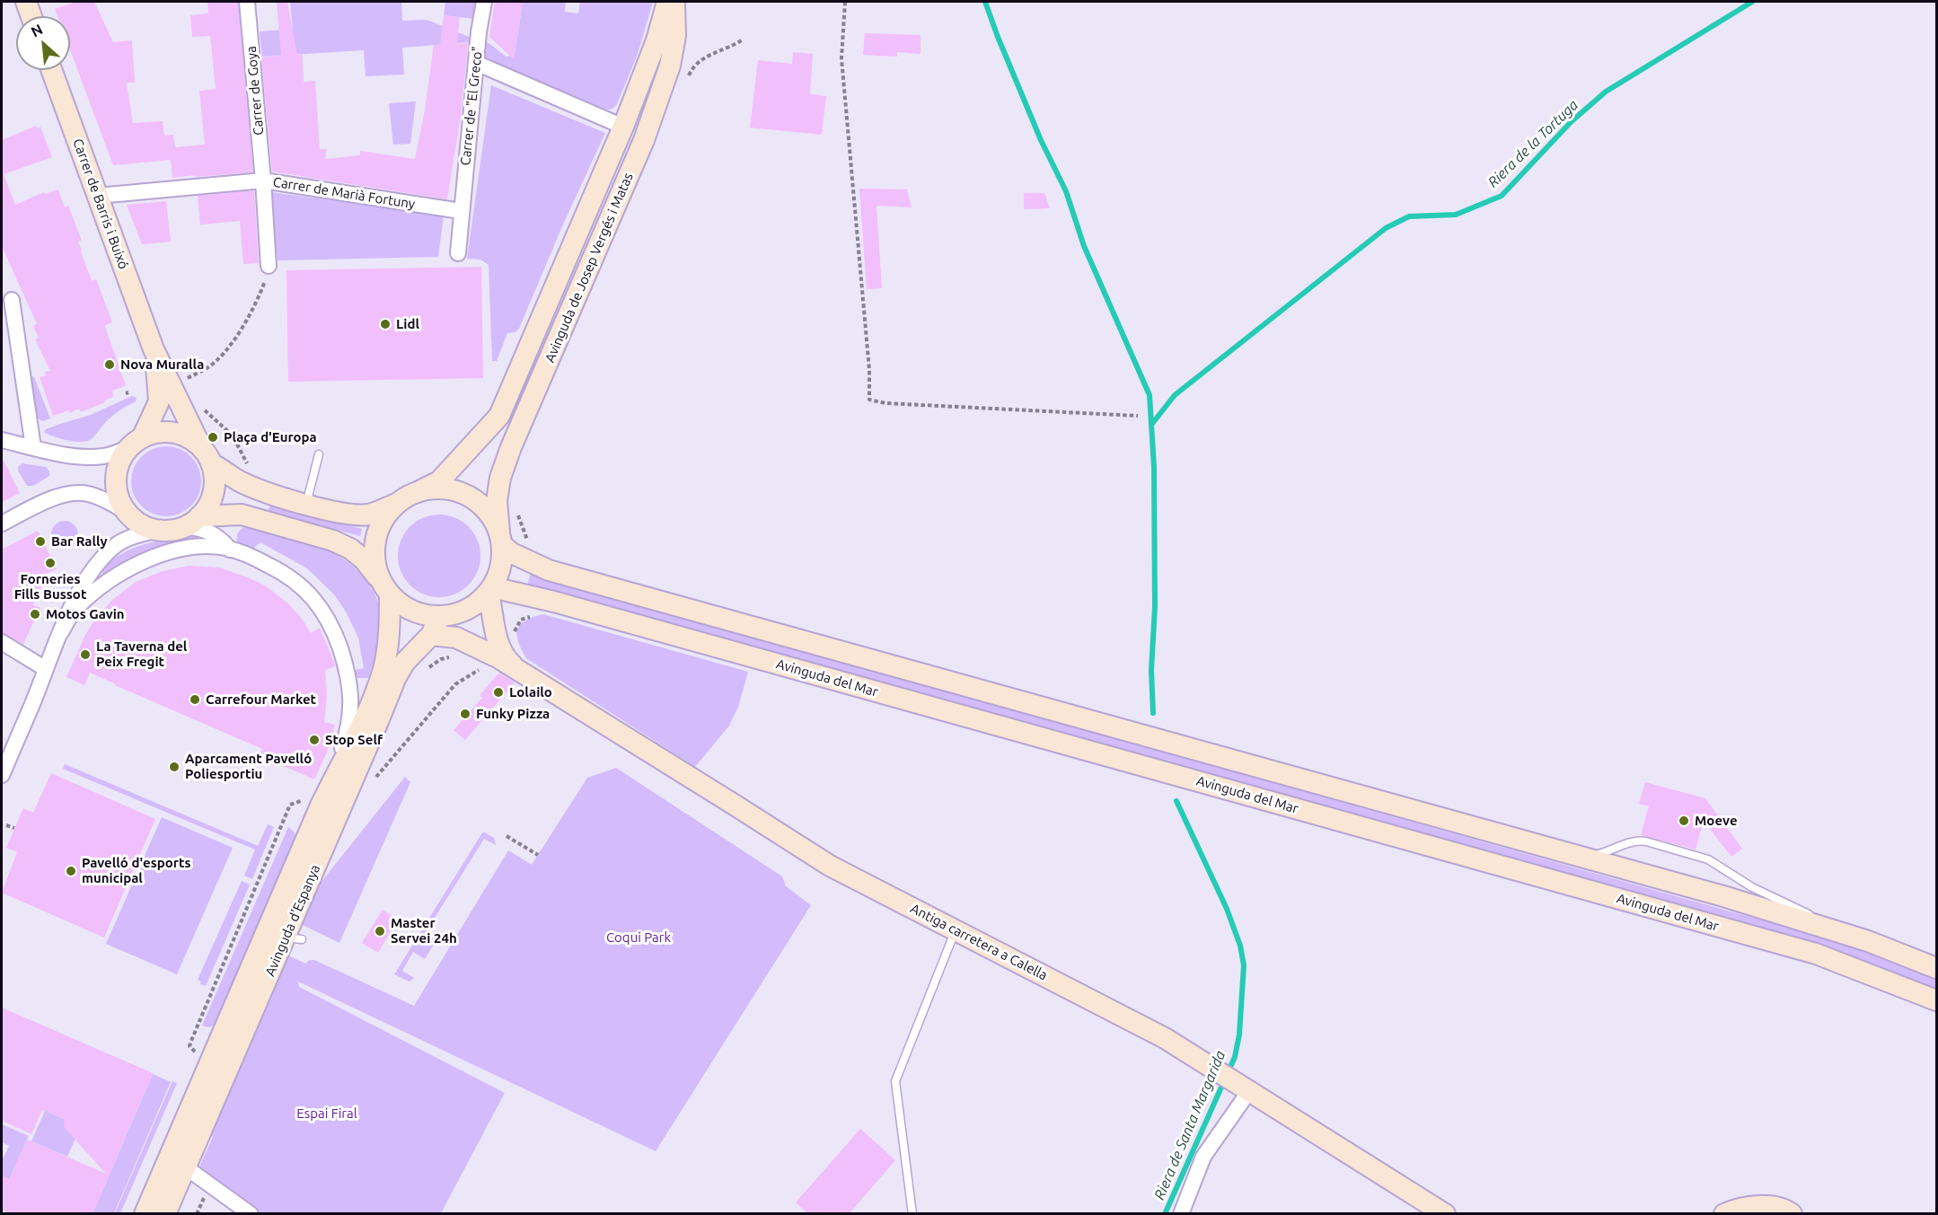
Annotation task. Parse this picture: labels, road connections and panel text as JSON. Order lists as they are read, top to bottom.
{
  "streets": {
    "main road": [
      "Carrer de Barris i Buixó",
      "Avinguda de Josep Vergés i Matas",
      "Avinguda del Mar",
      "Avinguda d'Espanya",
      "Antiga carretera a Calella"
    ],
    "street": ["Carrer de Goya", "Carrer de \"El Greco\"", "Carrer de Marià Fortuny"]
  },
  "crossings": [
    ["Carrer de Goya", "Carrer de Marià Fortuny"],
    ["Carrer de \"El Greco\"", "Carrer de Marià Fortuny"],
    ["Carrer de Marià Fortuny", "Carrer de Barris i Buixó"],
    ["Carrer de Barris i Buixó", "Avinguda d'Espanya"],
    ["Avinguda de Josep Vergés i Matas", "Avinguda del Mar"],
    ["Avinguda de Josep Vergés i Matas", "Avinguda d'Espanya"],
    ["Avinguda de Josep Vergés i Matas", "Antiga carretera a Calella"],
    ["Avinguda del Mar", "Avinguda d'Espanya"],
    ["Avinguda del Mar", "Antiga carretera a Calella"],
    ["Avinguda d'Espanya", "Antiga carretera a Calella"]
  ],
  "water": ["Riera de la Tortuga", "Riera de Santa Margarida"],
  "parks": ["Coqui Park", "Espai Firal"],
  "places": [
    "Lidl",
    "Nova Muralla",
    "Plaça d'Europa",
    "Bar Rally",
    "Forneries Fills Bussot",
    "Motos Gavin",
    "La Taverna del Peix Fregit",
    "Lolailo",
    "Carrefour Market",
    "Funky Pizza",
    "Stop Self",
    "Aparcament Pavelló Poliesportiu",
    "Moeve",
    "Pavelló d'esports municipal",
    "Master Servei 24h"
  ],
  "north": "top left"
}
